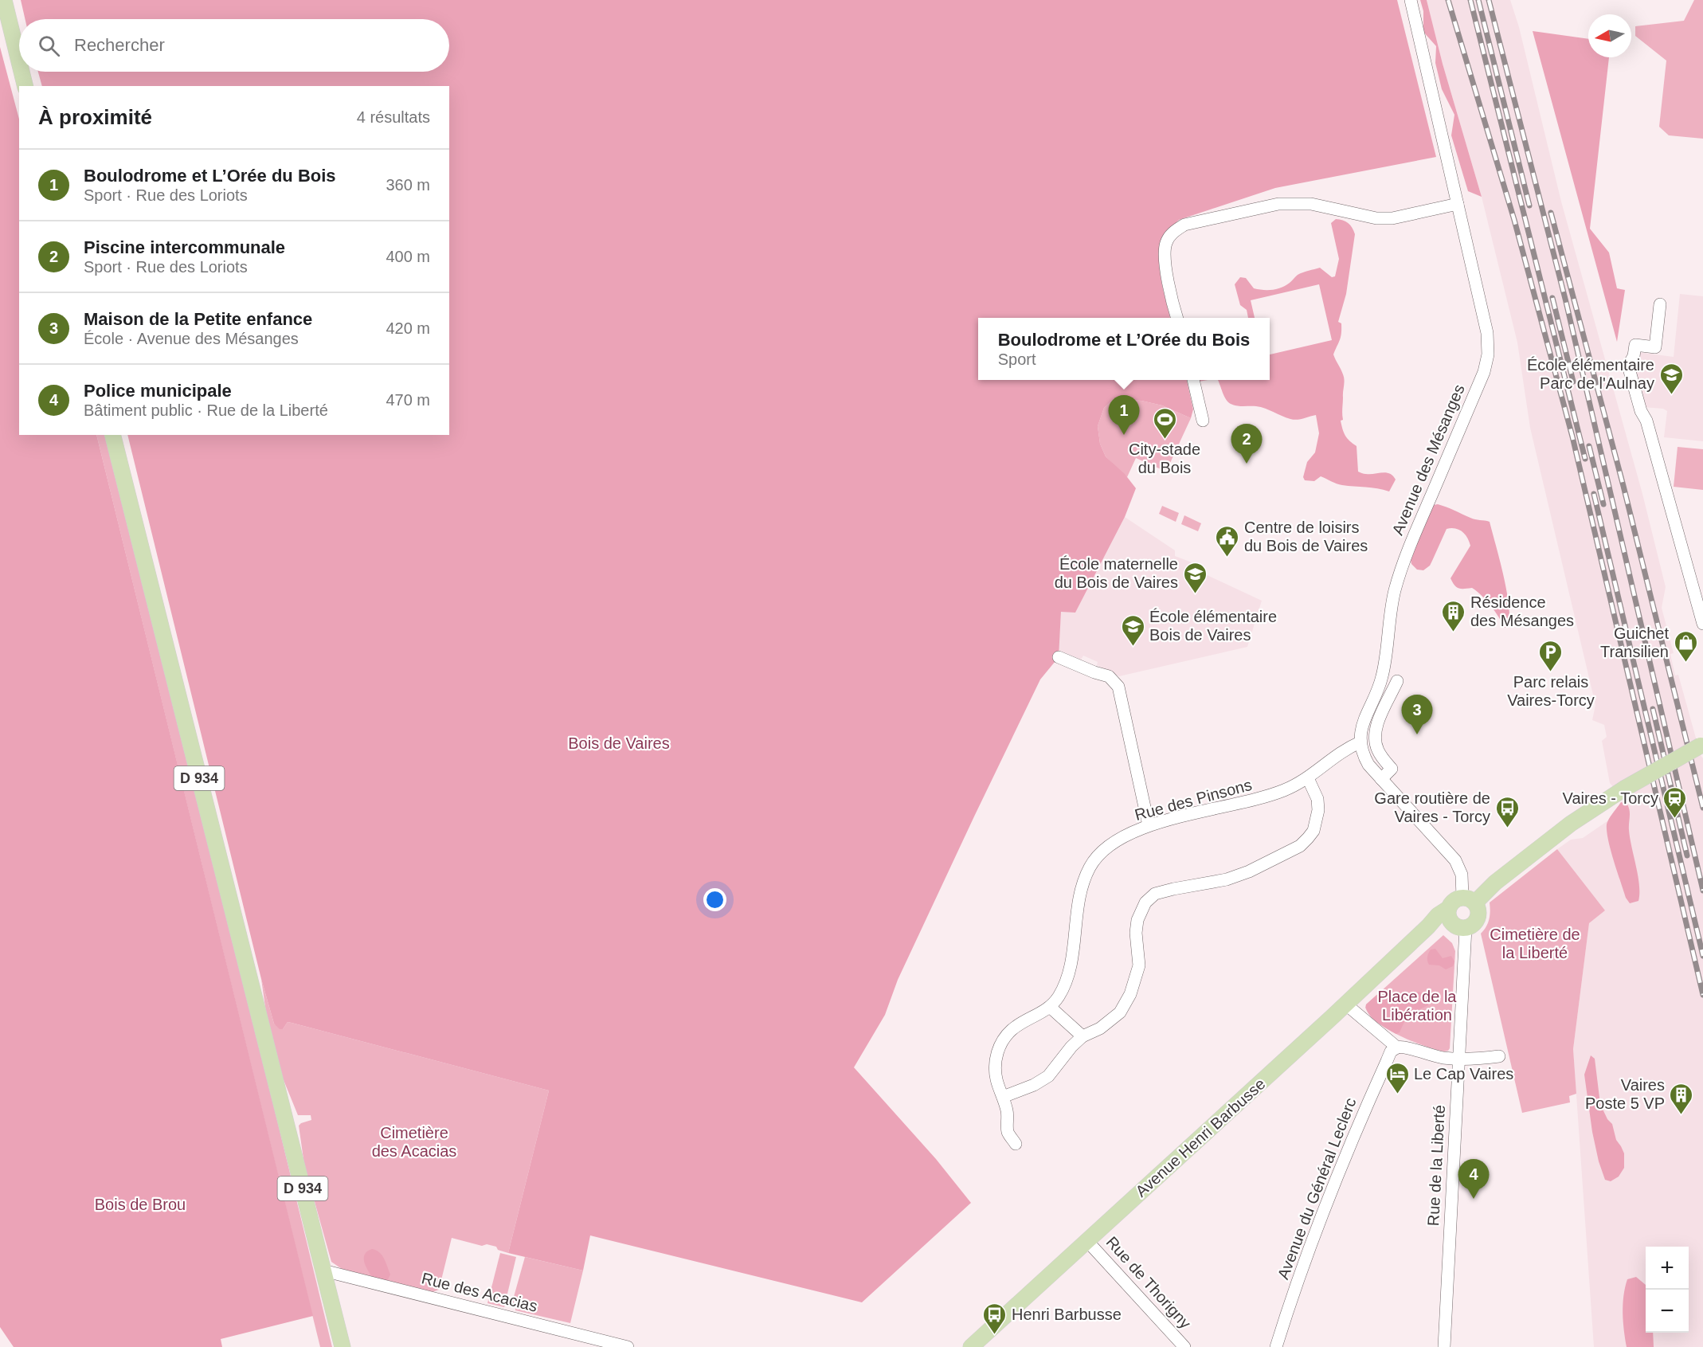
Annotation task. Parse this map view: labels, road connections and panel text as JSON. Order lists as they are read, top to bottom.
{
  "streets": {
    "main road": ["D 934", "Avenue Henri Barbusse"],
    "street": [
      "Avenue des Mésanges",
      "Rue des Pinsons",
      "Rue de la Liberté",
      "Avenue du Général Leclerc",
      "Rue de Thorigny",
      "Rue des Acacias"
    ]
  },
  "crossings": [
    ["Avenue des Mésanges", "Rue des Pinsons"],
    ["D 934", "Rue des Acacias"],
    ["Avenue Henri Barbusse", "Rue de la Liberté"],
    ["Avenue Henri Barbusse", "Rue de Thorigny"]
  ],
  "parks": [
    "Bois de Vaires",
    "Cimetière de la Liberté",
    "Place de la Libération",
    "Cimetière des Acacias",
    "Bois de Brou"
  ],
  "places": {
    "school or university": ["École élémentaire Parc de l'Aulnay", "École maternelle du Bois de Vaires", "École élémentaire Bois de Vaires"],
    "sports": ["City-stade du Bois"],
    "public building": ["Centre de loisirs du Bois de Vaires"],
    "building": ["Résidence des Mésanges", "Vaires Poste 5 VP"],
    "shop": ["Guichet Transilien"],
    "parking": ["Parc relais Vaires-Torcy"],
    "station": ["Vaires - Torcy"],
    "bus stop": ["Gare routière de Vaires - Torcy", "Henri Barbusse"],
    "hotel": ["Le Cap Vaires"]
  },
  "north": "left",
  "page": {
    "search": "Rechercher",
    "heading": ["À proximité", "4 résultats"],
    "list": [
      {
        "mark": "1",
        "name": "Boulodrome et L’Orée du Bois",
        "note": "Sport · Rue des Loriots",
        "value": "360 m"
      },
      {
        "mark": "2",
        "name": "Piscine intercommunale",
        "note": "Sport · Rue des Loriots",
        "value": "400 m"
      },
      {
        "mark": "3",
        "name": "Maison de la Petite enfance",
        "note": "École · Avenue des Mésanges",
        "value": "420 m"
      },
      {
        "mark": "4",
        "name": "Police municipale",
        "note": "Bâtiment public · Rue de la Liberté",
        "value": "470 m"
      }
    ],
    "popup": ["Boulodrome et L’Orée du Bois", "Sport"],
    "pins": [
      "1",
      "2",
      "3",
      "4"
    ],
    "map_buttons": ["+", "−"]
  }
}
